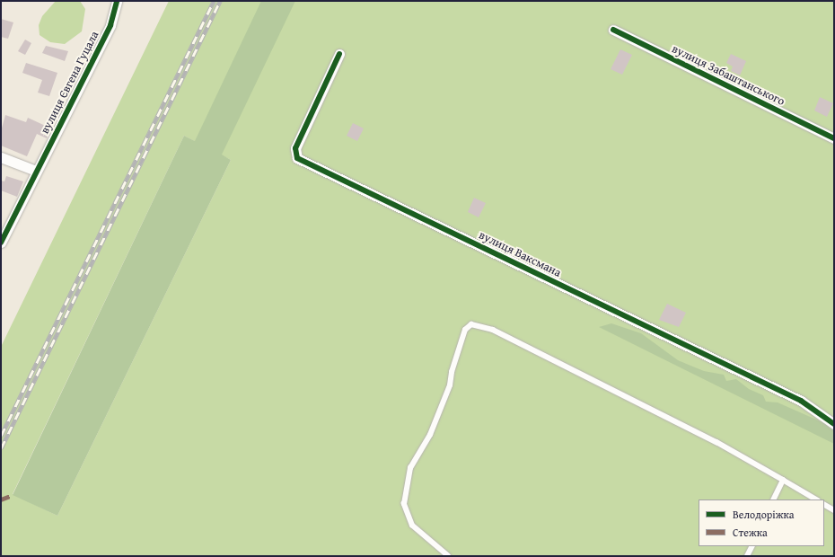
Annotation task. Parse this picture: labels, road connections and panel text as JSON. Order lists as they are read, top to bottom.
{
  "streets": {
    "street": ["вулиця Забаштанського", "вулиця Євгена Гуцала", "вулиця Ваксмана"]
  },
  "legend": ["Велодоріжка", "Стежка"]
}
